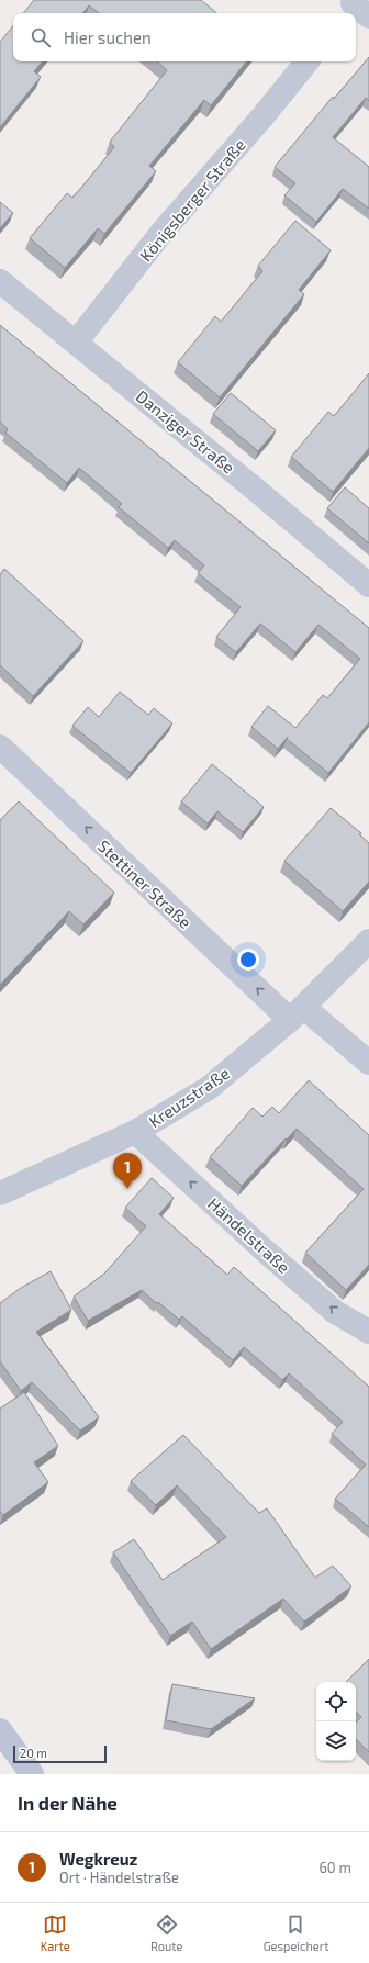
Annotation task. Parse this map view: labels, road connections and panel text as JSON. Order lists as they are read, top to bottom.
{
  "streets": {
    "street": [
      "Königsberger Straße",
      "Danziger Straße",
      "Stettiner Straße",
      "Kreuzstraße",
      "Händelstraße"
    ]
  },
  "crossings": [
    ["Königsberger Straße", "Danziger Straße"],
    ["Stettiner Straße", "Kreuzstraße"],
    ["Kreuzstraße", "Händelstraße"]
  ],
  "one_way": ["Stettiner Straße", "Händelstraße"],
  "scale_bar": "20 m",
  "page": {
    "search": "Hier suchen",
    "pins": "1",
    "scale": "20 m",
    "heading": "In der Nähe",
    "list": [
      {
        "mark": "1",
        "name": "Wegkreuz",
        "note": "Ort · Händelstraße",
        "value": "60 m"
      }
    ],
    "nav": ["Karte", "Route", "Gespeichert"]
  }
}
